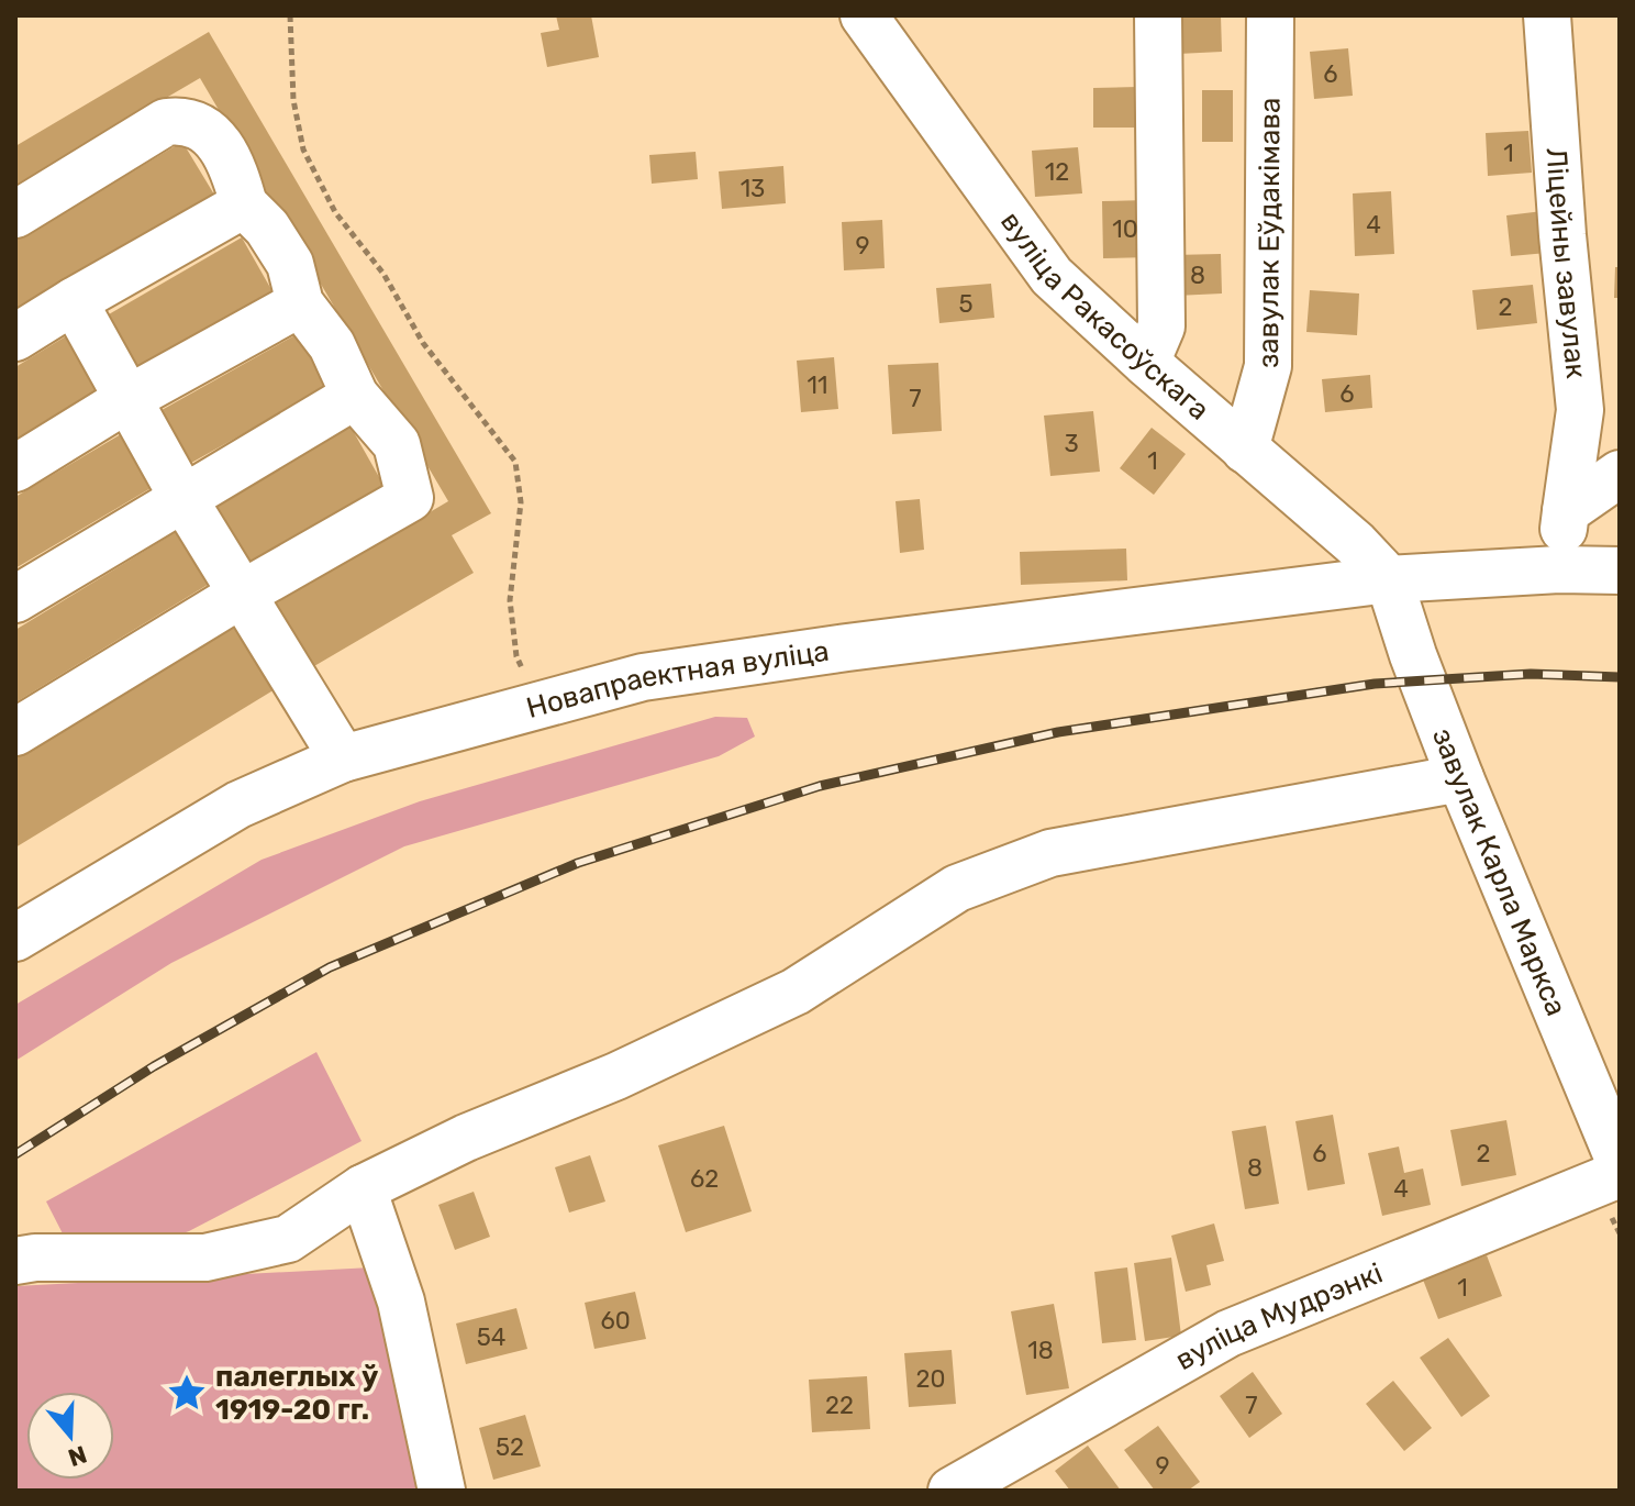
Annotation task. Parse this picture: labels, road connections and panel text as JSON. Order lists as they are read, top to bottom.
{
  "streets": {
    "street": [
      "завулак Еўдакімава",
      "Ліцейны завулак",
      "вуліца Ракасоўскага",
      "Новапраектная вуліца",
      "завулак Карла Маркса",
      "вуліца Мудрэнкі"
    ]
  },
  "crossings": [
    ["завулак Еўдакімава", "вуліца Ракасоўскага"],
    ["вуліца Ракасоўскага", "Новапраектная вуліца"],
    ["вуліца Ракасоўскага", "завулак Карла Маркса"],
    ["Новапраектная вуліца", "завулак Карла Маркса"]
  ],
  "places": {
    "place": ["палеглых ў 1919-20 гг."]
  },
  "house_numbers": [
    "6",
    "1",
    "12",
    "13",
    "4",
    "10",
    "9",
    "8",
    "5",
    "2",
    "11",
    "6",
    "7",
    "3",
    "1",
    "6",
    "2",
    "8",
    "62",
    "4",
    "1",
    "60",
    "54",
    "18",
    "20",
    "22",
    "7",
    "52",
    "9"
  ],
  "north": "bottom"
}
